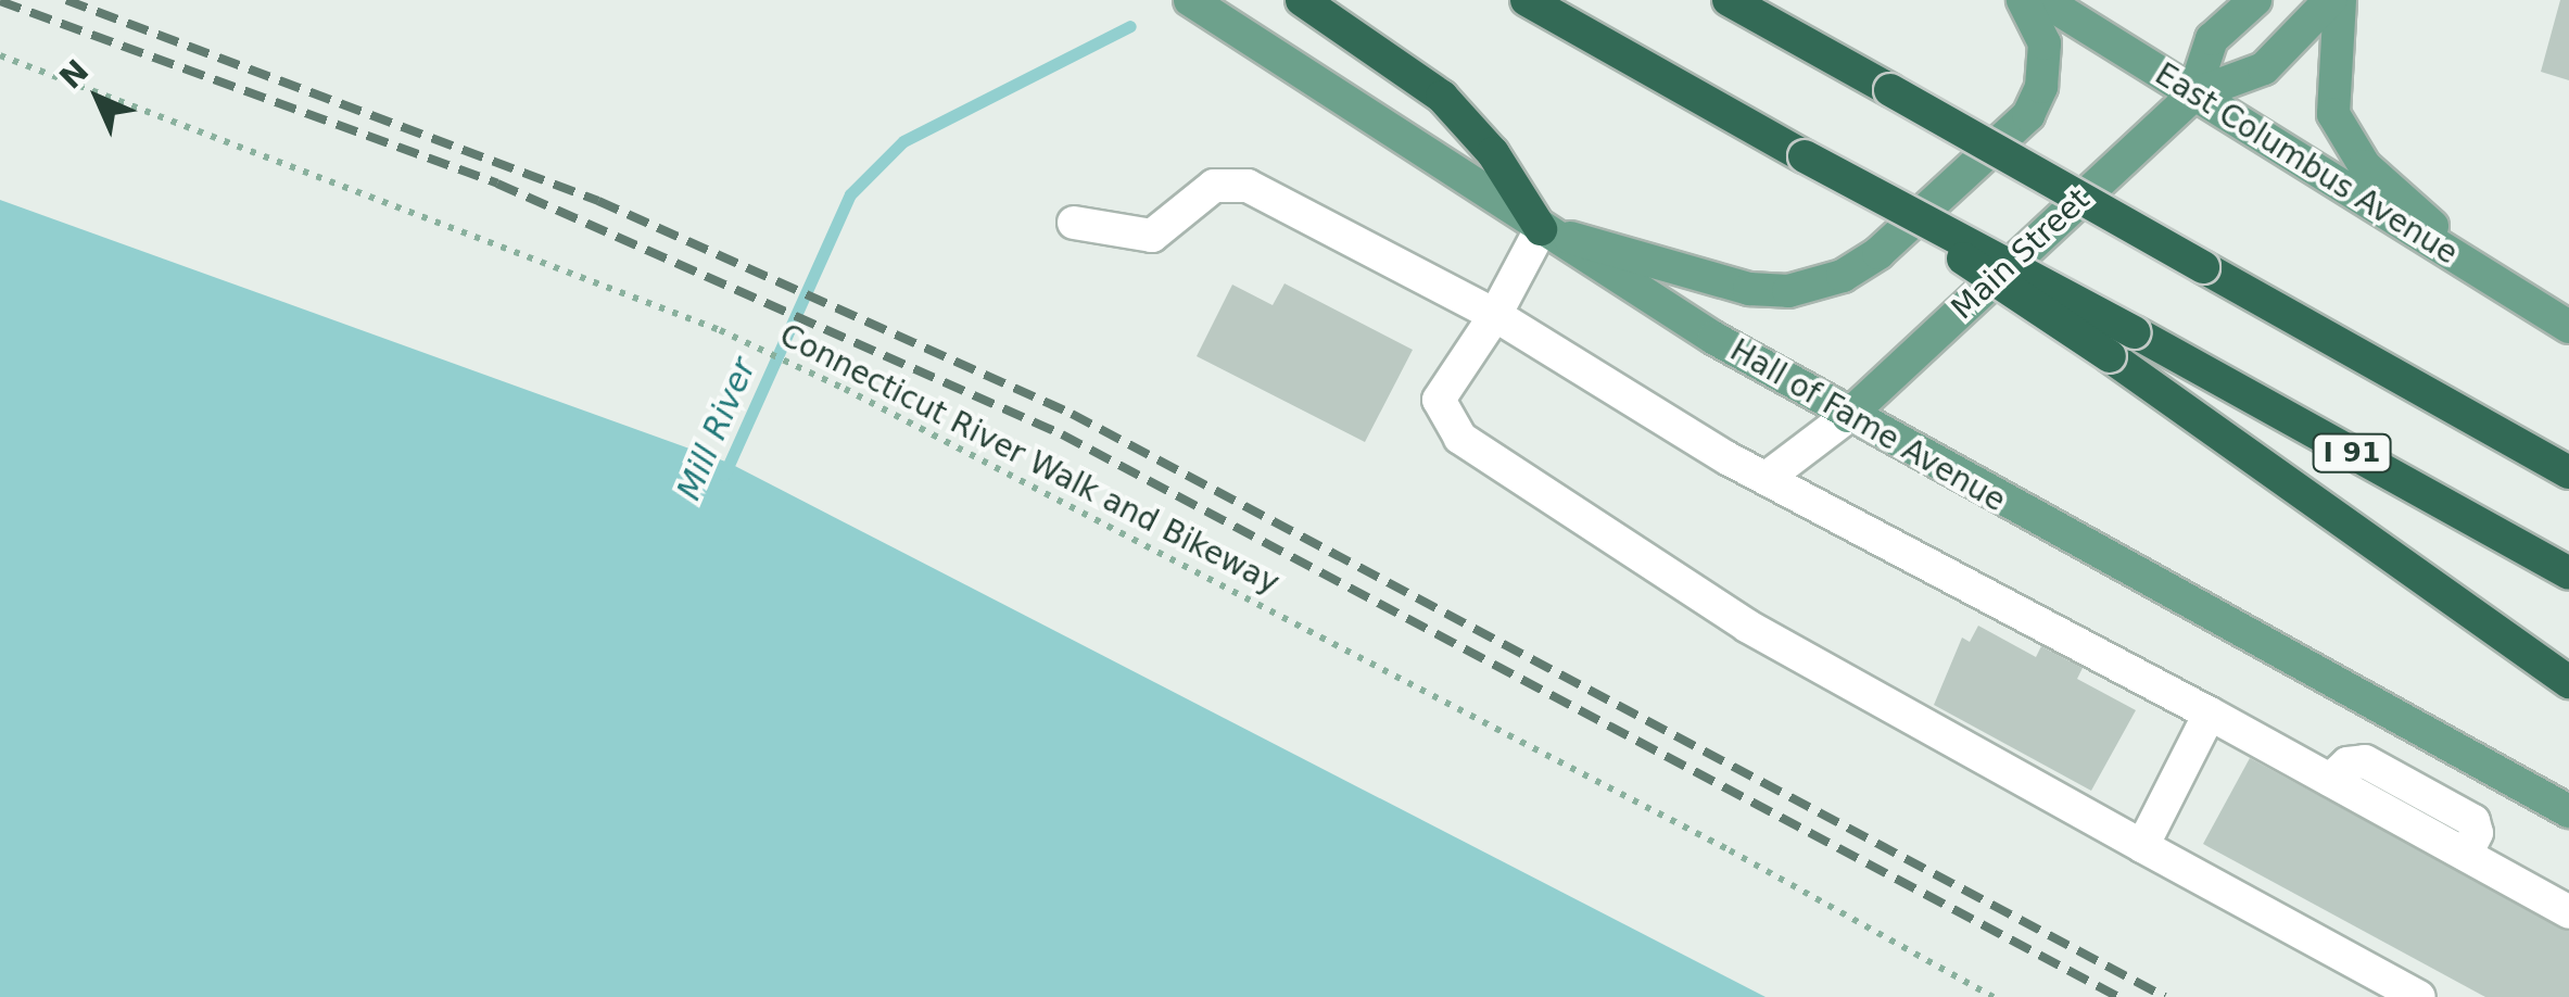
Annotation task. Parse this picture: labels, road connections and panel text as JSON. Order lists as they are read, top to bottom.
{
  "streets": {
    "highway": ["I 91"],
    "main road": ["East Columbus Avenue", "Main Street", "Hall of Fame Avenue"],
    "path": ["Connecticut River Walk and Bikeway"]
  },
  "crossings": [
    ["East Columbus Avenue", "Main Street"],
    ["Main Street", "Hall of Fame Avenue"]
  ],
  "water": ["Mill River"],
  "north": "top left"
}
